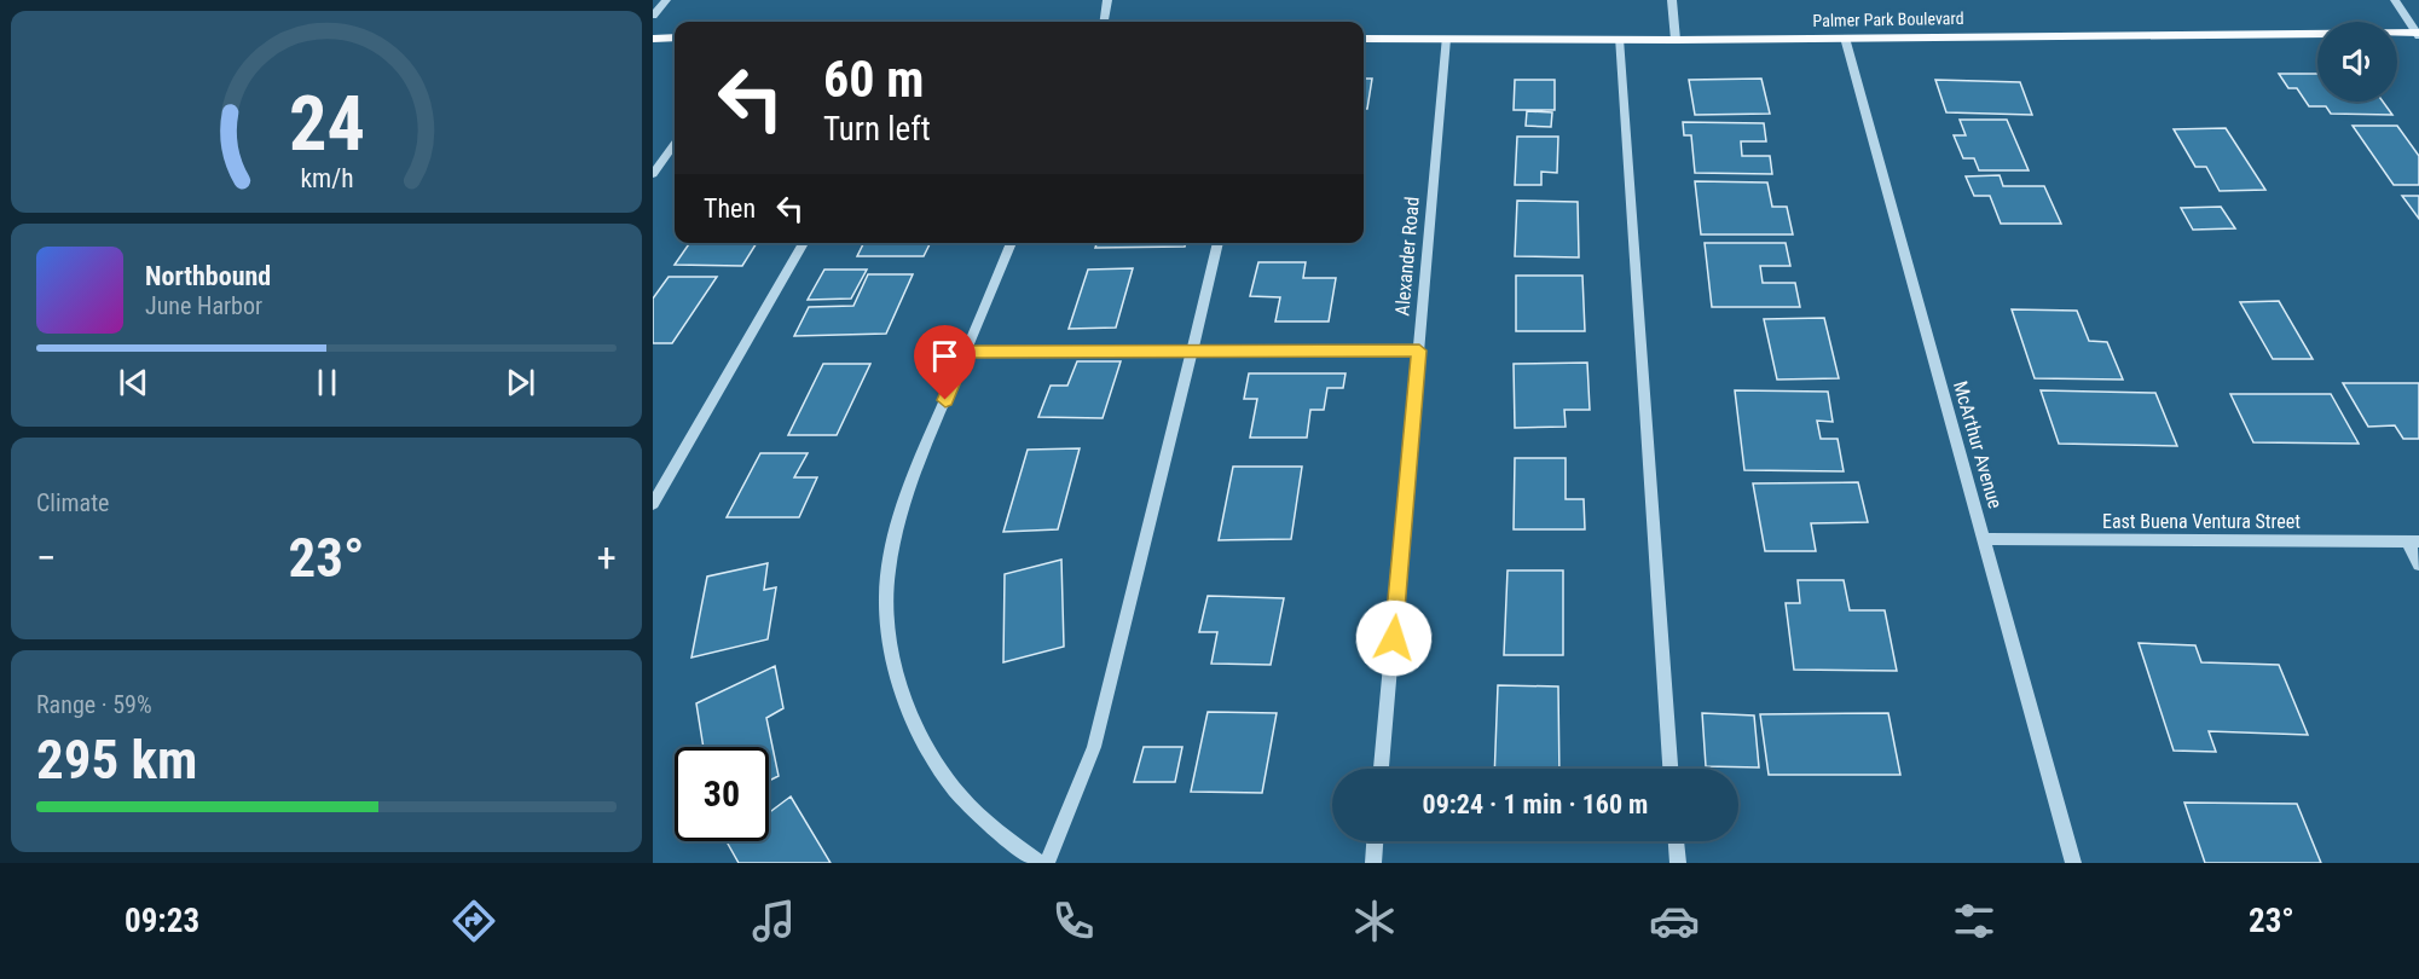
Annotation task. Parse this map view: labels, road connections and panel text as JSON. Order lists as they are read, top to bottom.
{
  "streets": {
    "main road": ["Palmer Park Boulevard"],
    "street": ["Alexander Road", "McArthur Avenue", "East Buena Ventura Street"]
  },
  "crossings": [
    ["Palmer Park Boulevard", "Alexander Road"],
    ["Palmer Park Boulevard", "McArthur Avenue"],
    ["McArthur Avenue", "East Buena Ventura Street"]
  ],
  "page": {
    "turn": ["60 m", "Turn left"],
    "then": "Then",
    "song": ["Northbound", "June Harbor"],
    "tile": [
      "Climate",
      ["Range · 59%", "295 km"]
    ],
    "heat": ["−", "23°", "+"],
    "limit": "30",
    "trip": "09:24 · 1 min · 160 m",
    "tabs": ["09:23", "23°"],
    "gauge": ["24", "km/h"]
  }
}
